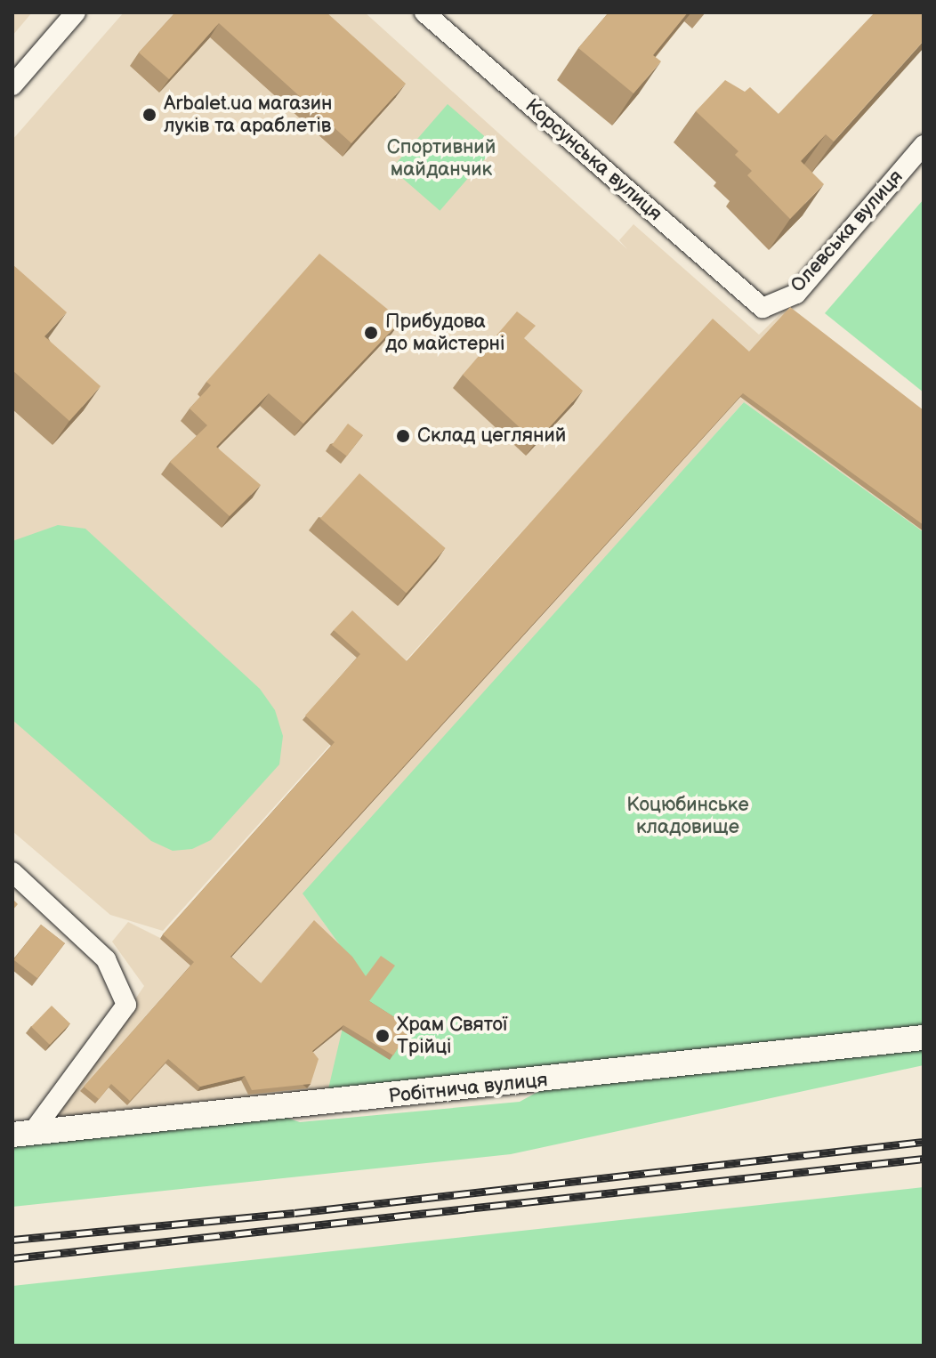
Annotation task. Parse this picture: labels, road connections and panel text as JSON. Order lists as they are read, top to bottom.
{
  "streets": {
    "street": ["Корсунська вулиця", "Олевська вулиця", "Робітнича вулиця"]
  },
  "crossings": [
    ["Корсунська вулиця", "Олевська вулиця"]
  ],
  "parks": ["Спортивний майданчик", "Коцюбинське кладовище"],
  "places": [
    "Arbalet.ua магазин луків та араблетів",
    "Прибудова до майстерні",
    "Склад цегляний",
    "Храм Святої Трійці"
  ]
}
